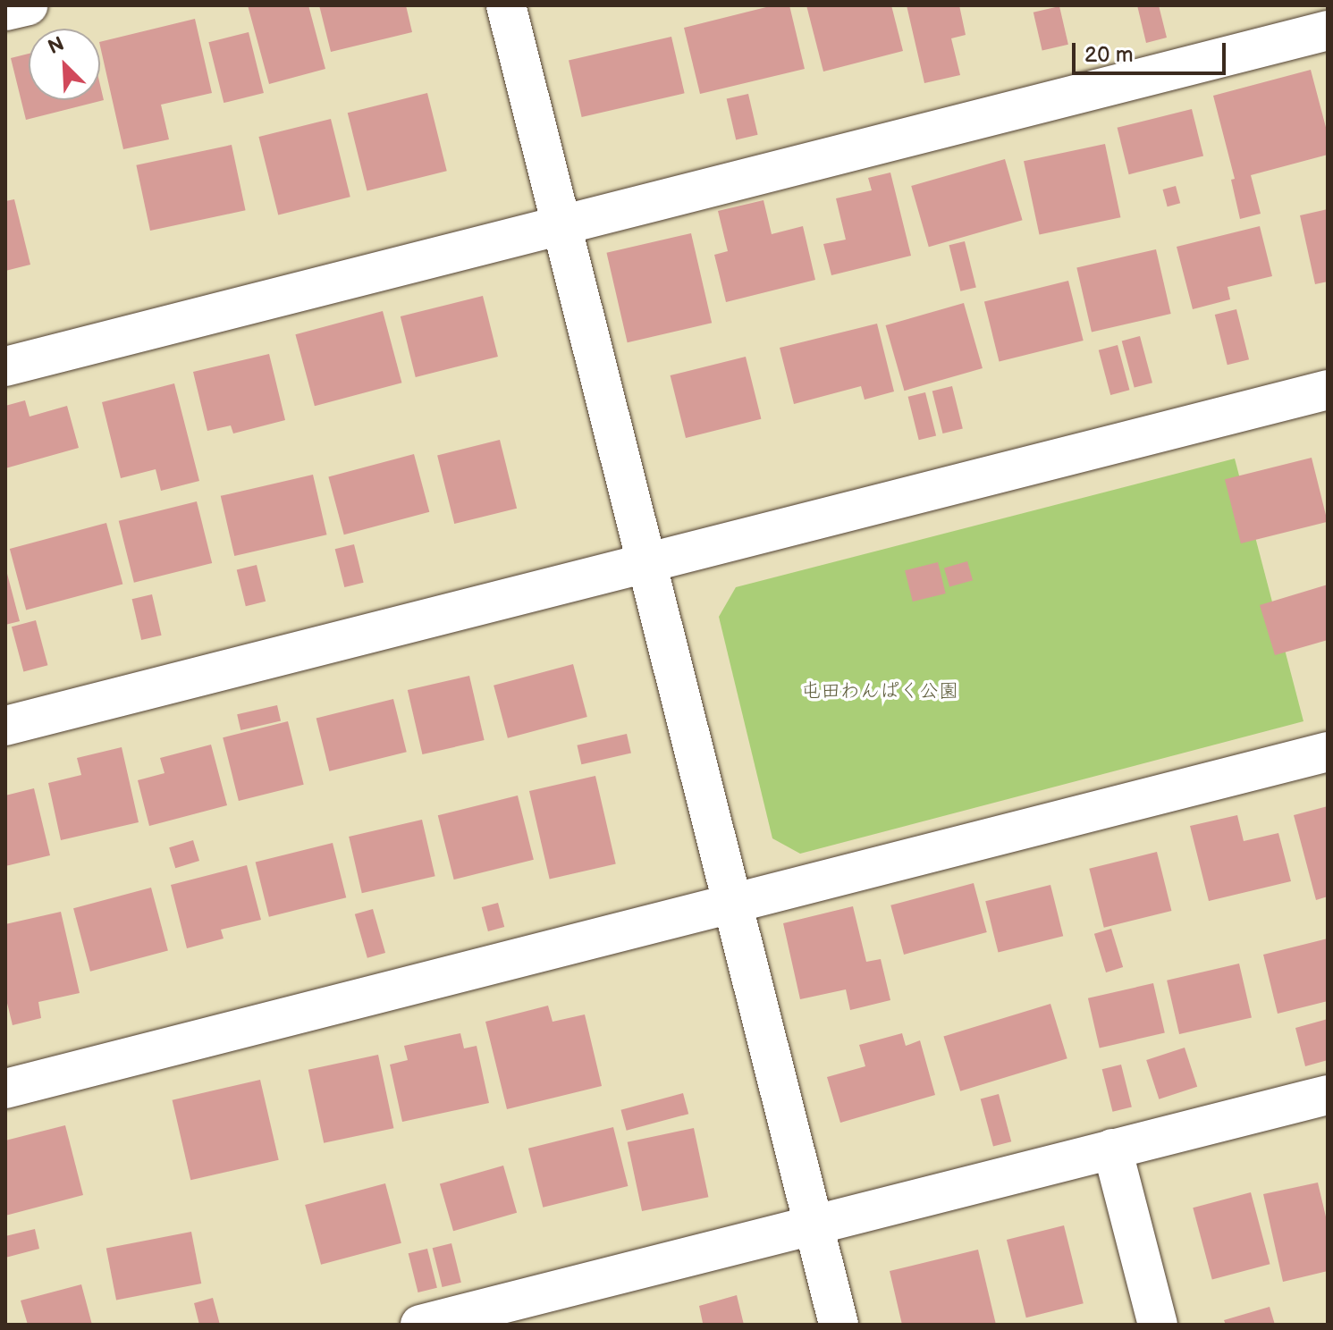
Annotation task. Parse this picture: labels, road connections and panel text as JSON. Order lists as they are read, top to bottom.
{
  "parks": ["屯田わんぱく公園"],
  "scale_bar": "20 m",
  "north": "top left"
}
